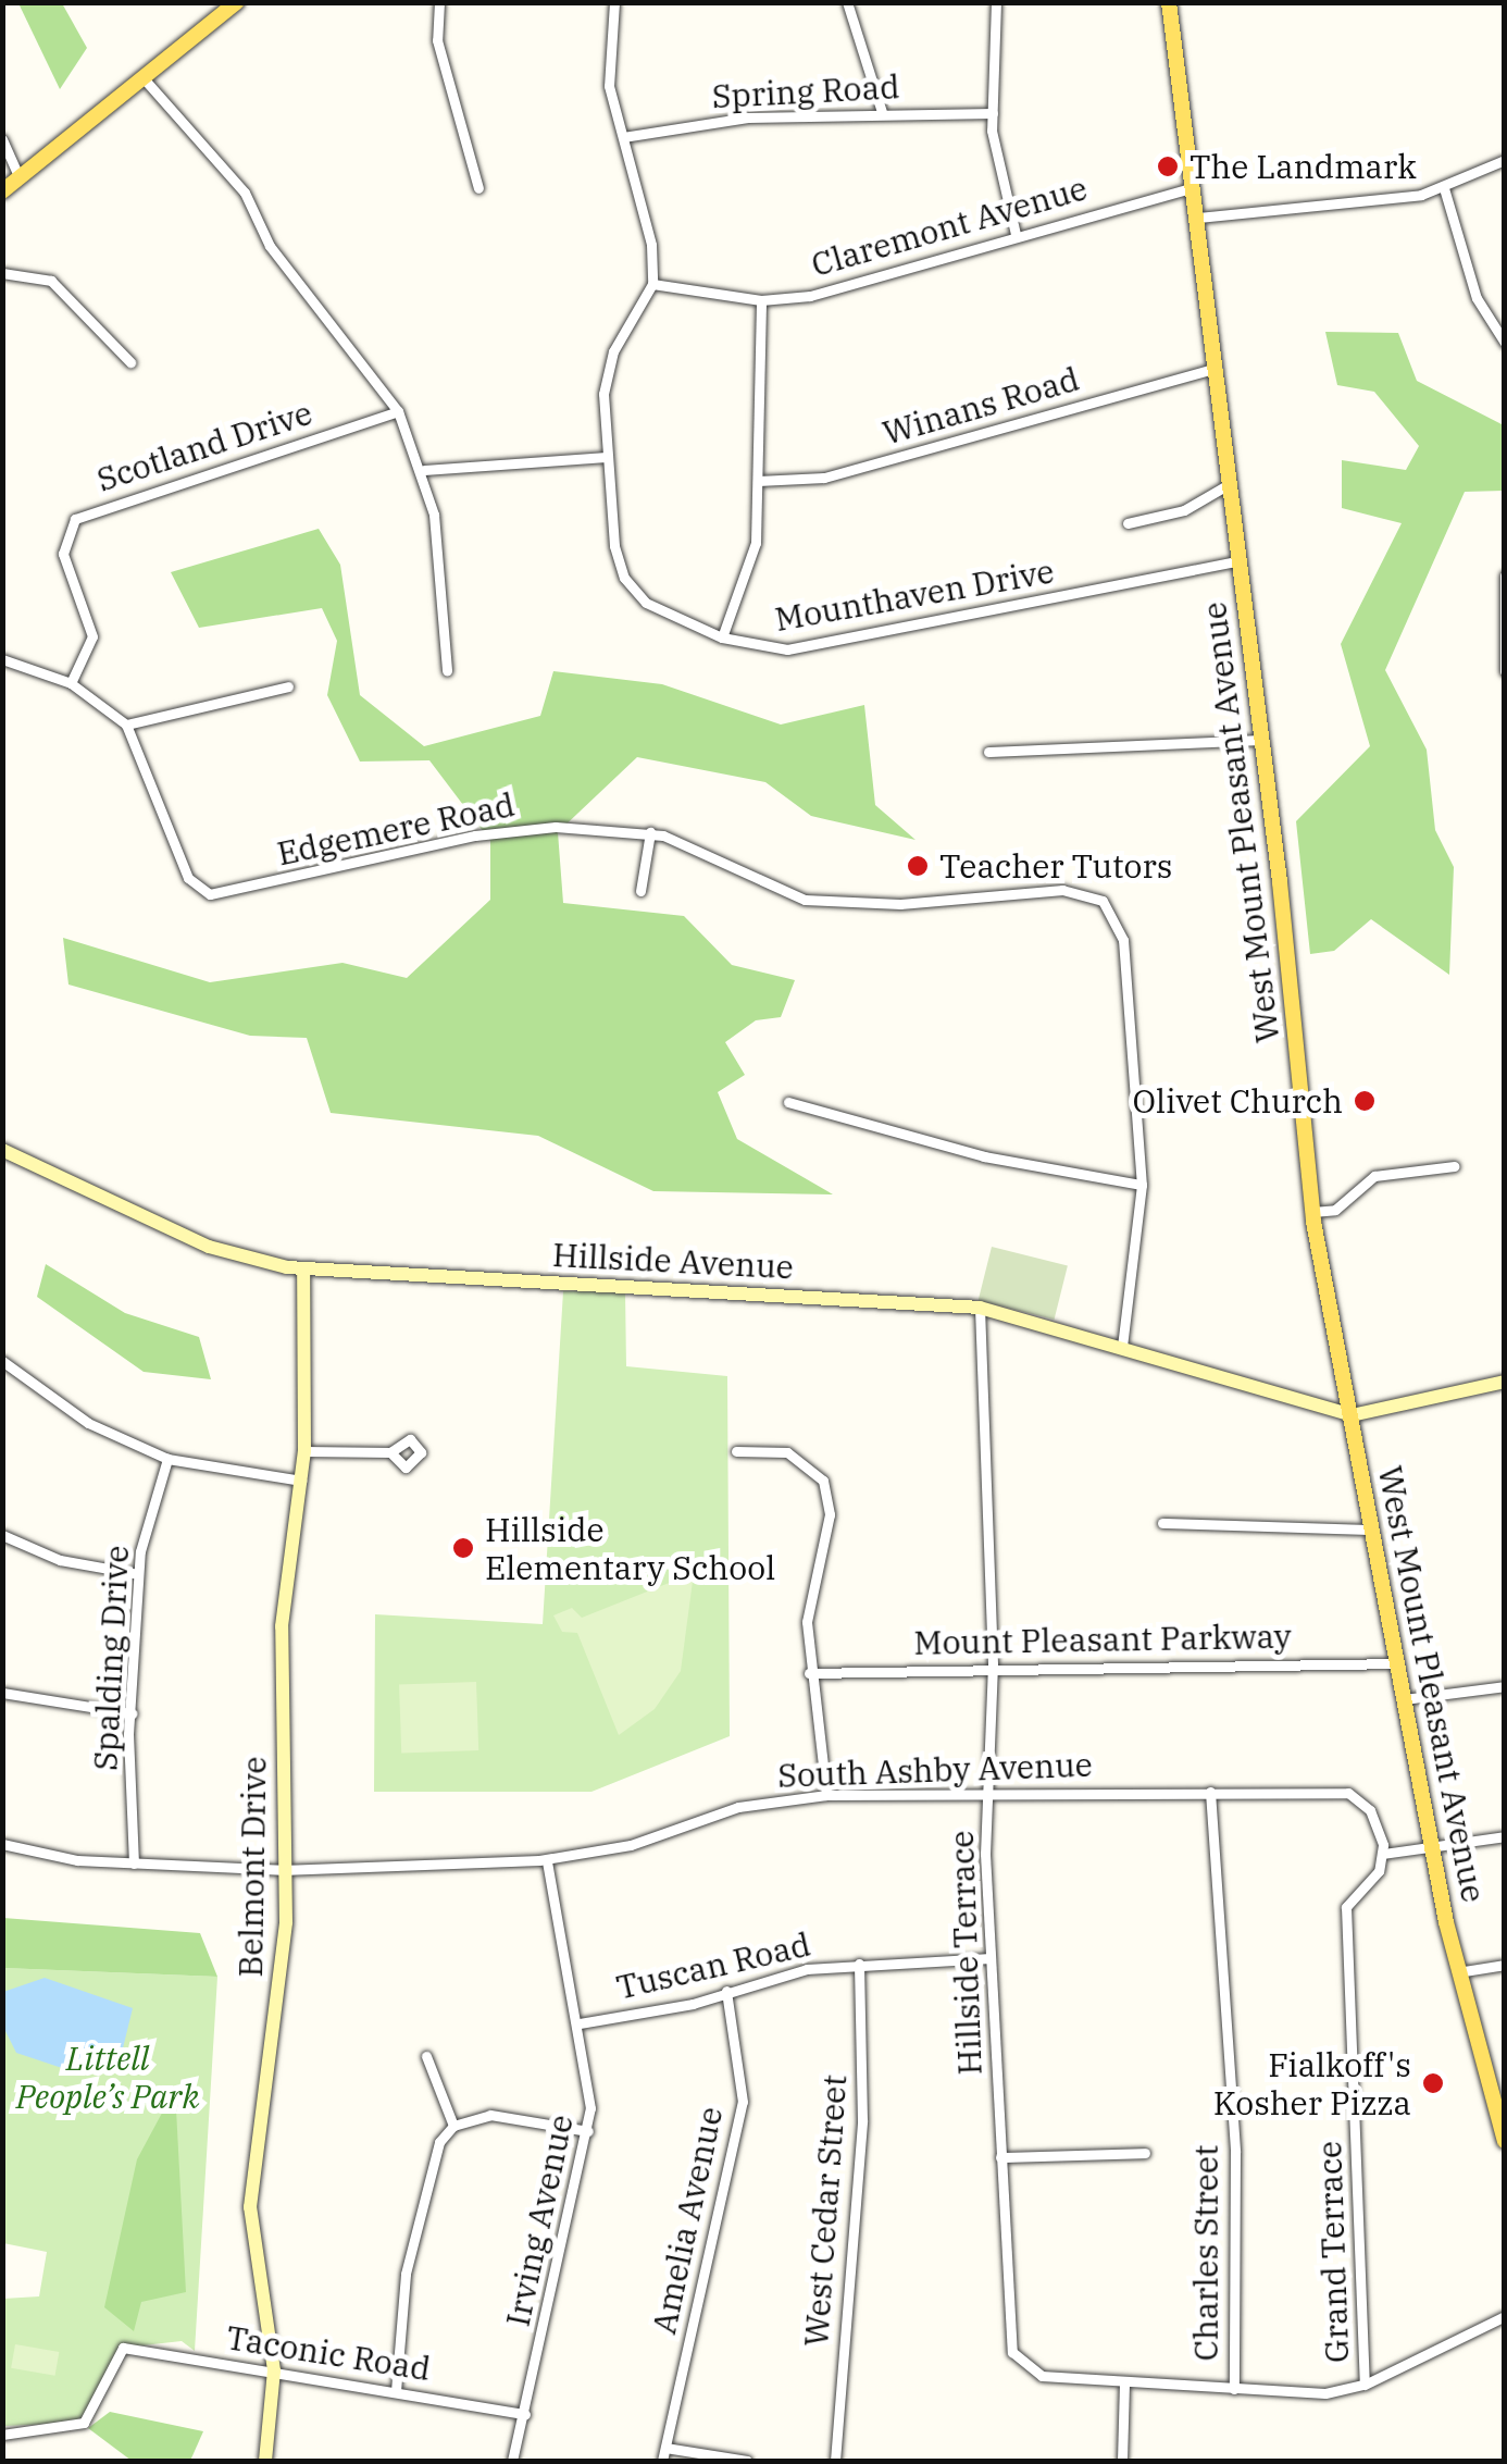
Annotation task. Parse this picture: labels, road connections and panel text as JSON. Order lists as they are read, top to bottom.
{
  "streets": {
    "main road": ["West Mount Pleasant Avenue"],
    "street": [
      "Spring Road",
      "Claremont Avenue",
      "Winans Road",
      "Scotland Drive",
      "Mounthaven Drive",
      "Edgemere Road",
      "Hillside Avenue",
      "Mount Pleasant Parkway",
      "Spalding Drive",
      "South Ashby Avenue",
      "Belmont Drive",
      "Hillside Terrace",
      "Tuscan Road",
      "West Cedar Street",
      "Irving Avenue",
      "Amelia Avenue",
      "Grand Terrace",
      "Charles Street",
      "Taconic Road"
    ]
  },
  "crossings": [
    ["Claremont Avenue", "Mounthaven Drive"],
    ["Claremont Avenue", "West Mount Pleasant Avenue"],
    ["Winans Road", "West Mount Pleasant Avenue"],
    ["Mounthaven Drive", "West Mount Pleasant Avenue"],
    ["West Mount Pleasant Avenue", "Hillside Avenue"],
    ["West Mount Pleasant Avenue", "Mount Pleasant Parkway"],
    ["Edgemere Road", "Hillside Avenue"],
    ["Hillside Avenue", "Belmont Drive"],
    ["Hillside Avenue", "Hillside Terrace"],
    ["Mount Pleasant Parkway", "Hillside Terrace"],
    ["Spalding Drive", "South Ashby Avenue"],
    ["South Ashby Avenue", "Belmont Drive"],
    ["South Ashby Avenue", "Hillside Terrace"],
    ["South Ashby Avenue", "Irving Avenue"],
    ["South Ashby Avenue", "Grand Terrace"],
    ["South Ashby Avenue", "Charles Street"],
    ["Belmont Drive", "Taconic Road"],
    ["Hillside Terrace", "Tuscan Road"],
    ["Tuscan Road", "West Cedar Street"],
    ["Tuscan Road", "Irving Avenue"],
    ["Tuscan Road", "Amelia Avenue"],
    ["Irving Avenue", "Taconic Road"]
  ],
  "parks": ["Littell People’s Park"],
  "places": [
    "The Landmark",
    "Teacher Tutors",
    "Olivet Church",
    "Hillside Elementary School",
    "Fialkoff's Kosher Pizza"
  ]
}
